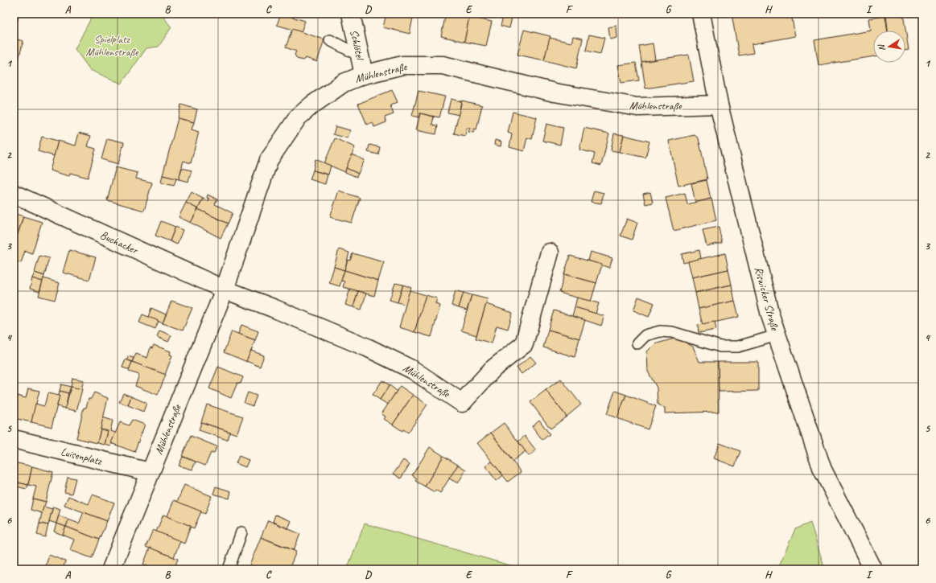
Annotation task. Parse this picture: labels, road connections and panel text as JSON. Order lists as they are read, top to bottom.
{
  "streets": {
    "street": [
      "Schlötel",
      "Mühlenstraße",
      "Buchacker",
      "Riswicker Straße",
      "Luisenplatz"
    ]
  },
  "crossings": [
    ["Schlötel", "Mühlenstraße"],
    ["Mühlenstraße", "Buchacker"],
    ["Mühlenstraße", "Riswicker Straße"],
    ["Mühlenstraße", "Luisenplatz"]
  ],
  "parks": ["Spielplatz Mühlenstraße"],
  "north": "left",
  "grid": {
    "columns": [
      "A",
      "B",
      "C",
      "D",
      "E",
      "F",
      "G",
      "H",
      "I"
    ],
    "rows": [
      "1",
      "2",
      "3",
      "4",
      "5",
      "6"
    ]
  }
}
